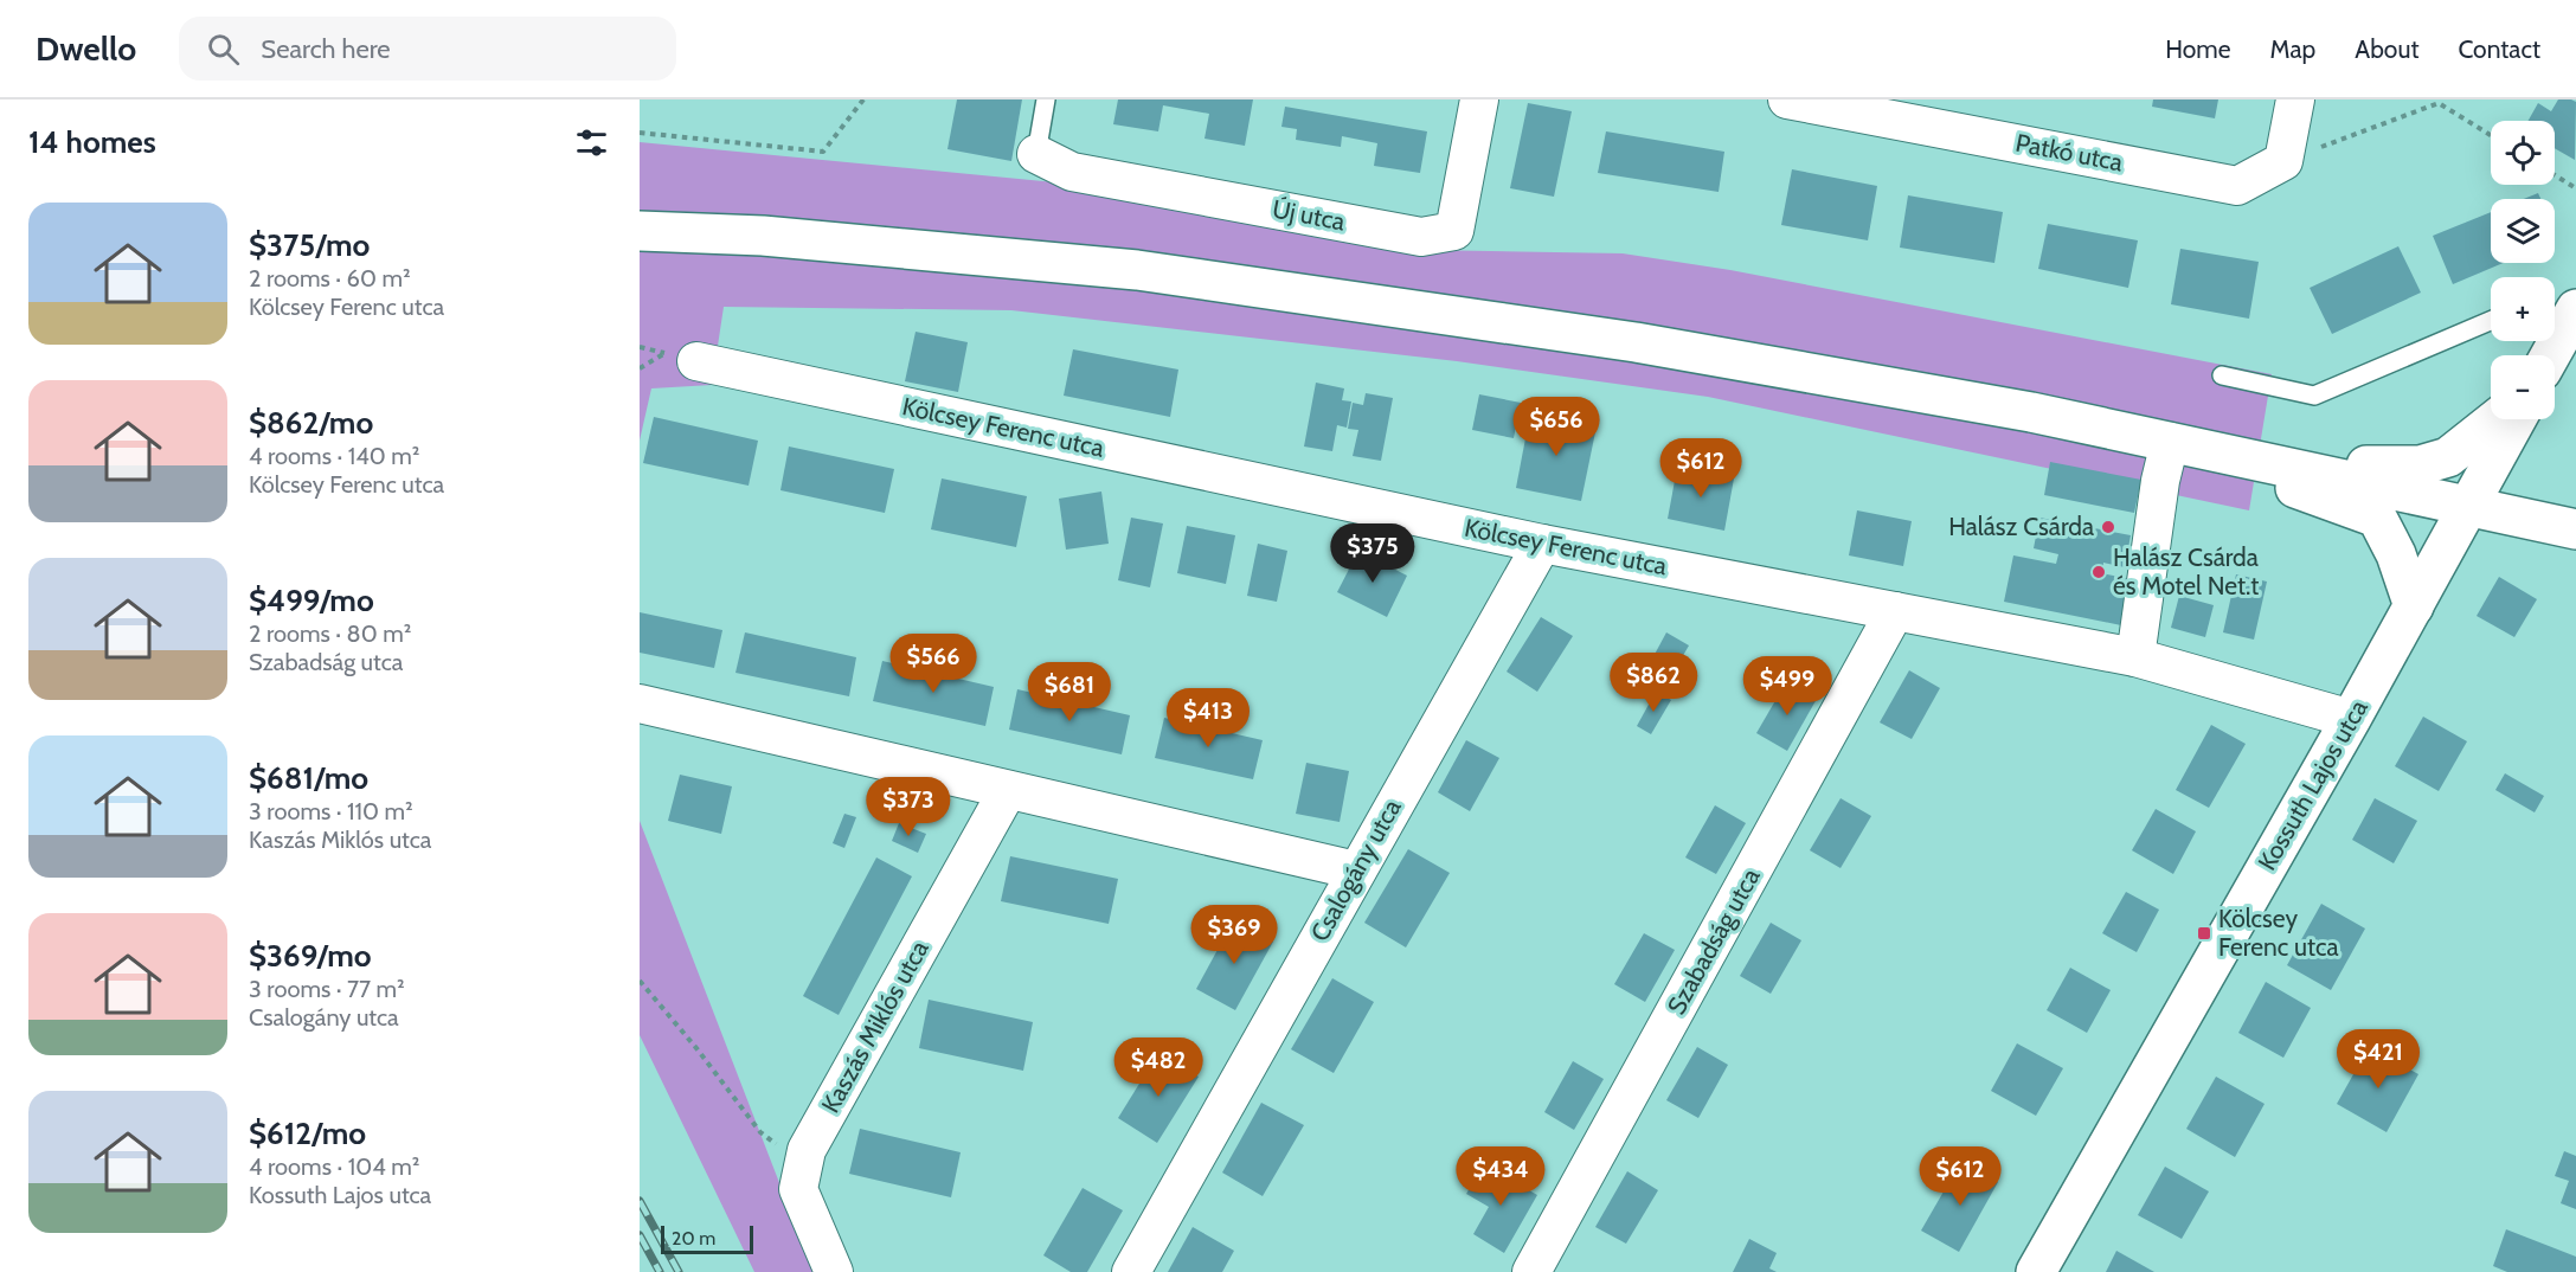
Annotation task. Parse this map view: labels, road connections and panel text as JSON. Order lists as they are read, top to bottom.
{
  "streets": {
    "main road": ["Kossuth Lajos utca"],
    "street": [
      "Patkó utca",
      "Új utca",
      "Kölcsey Ferenc utca",
      "Csalogány utca",
      "Szabadság utca",
      "Kaszás Miklós utca"
    ]
  },
  "crossings": [
    ["Kölcsey Ferenc utca", "Kossuth Lajos utca"],
    ["Kölcsey Ferenc utca", "Csalogány utca"],
    ["Kölcsey Ferenc utca", "Szabadság utca"]
  ],
  "places": {
    "other": ["Halász Csárda", "Halász Csárda és Motel Net.t"],
    "transit": ["Kölcsey Ferenc utca"]
  },
  "scale_bar": "20 m",
  "page": {
    "header": "Dwello",
    "search": "Search here",
    "nav": [
      "Home",
      "Map",
      "About",
      "Contact"
    ],
    "heading": "14 homes",
    "map_buttons": ["+", "−"],
    "list": [
      {
        "name": "$375/mo",
        "note": "2 rooms · 60 m² · Kölcsey Ferenc utca"
      },
      {
        "name": "$862/mo",
        "note": "4 rooms · 140 m² · Kölcsey Ferenc utca"
      },
      {
        "name": "$499/mo",
        "note": "2 rooms · 80 m² · Szabadság utca"
      },
      {
        "name": "$681/mo",
        "note": "3 rooms · 110 m² · Kaszás Miklós utca"
      },
      {
        "name": "$369/mo",
        "note": "3 rooms · 77 m² · Csalogány utca"
      },
      {
        "name": "$612/mo",
        "note": "4 rooms · 104 m² · Kossuth Lajos utca"
      }
    ],
    "price": [
      "$656",
      "$612",
      "$375",
      "$566",
      "$862",
      "$499",
      "$681",
      "$413",
      "$373",
      "$369",
      "$421",
      "$482",
      "$434",
      "$612"
    ],
    "scale": "20 m"
  }
}
